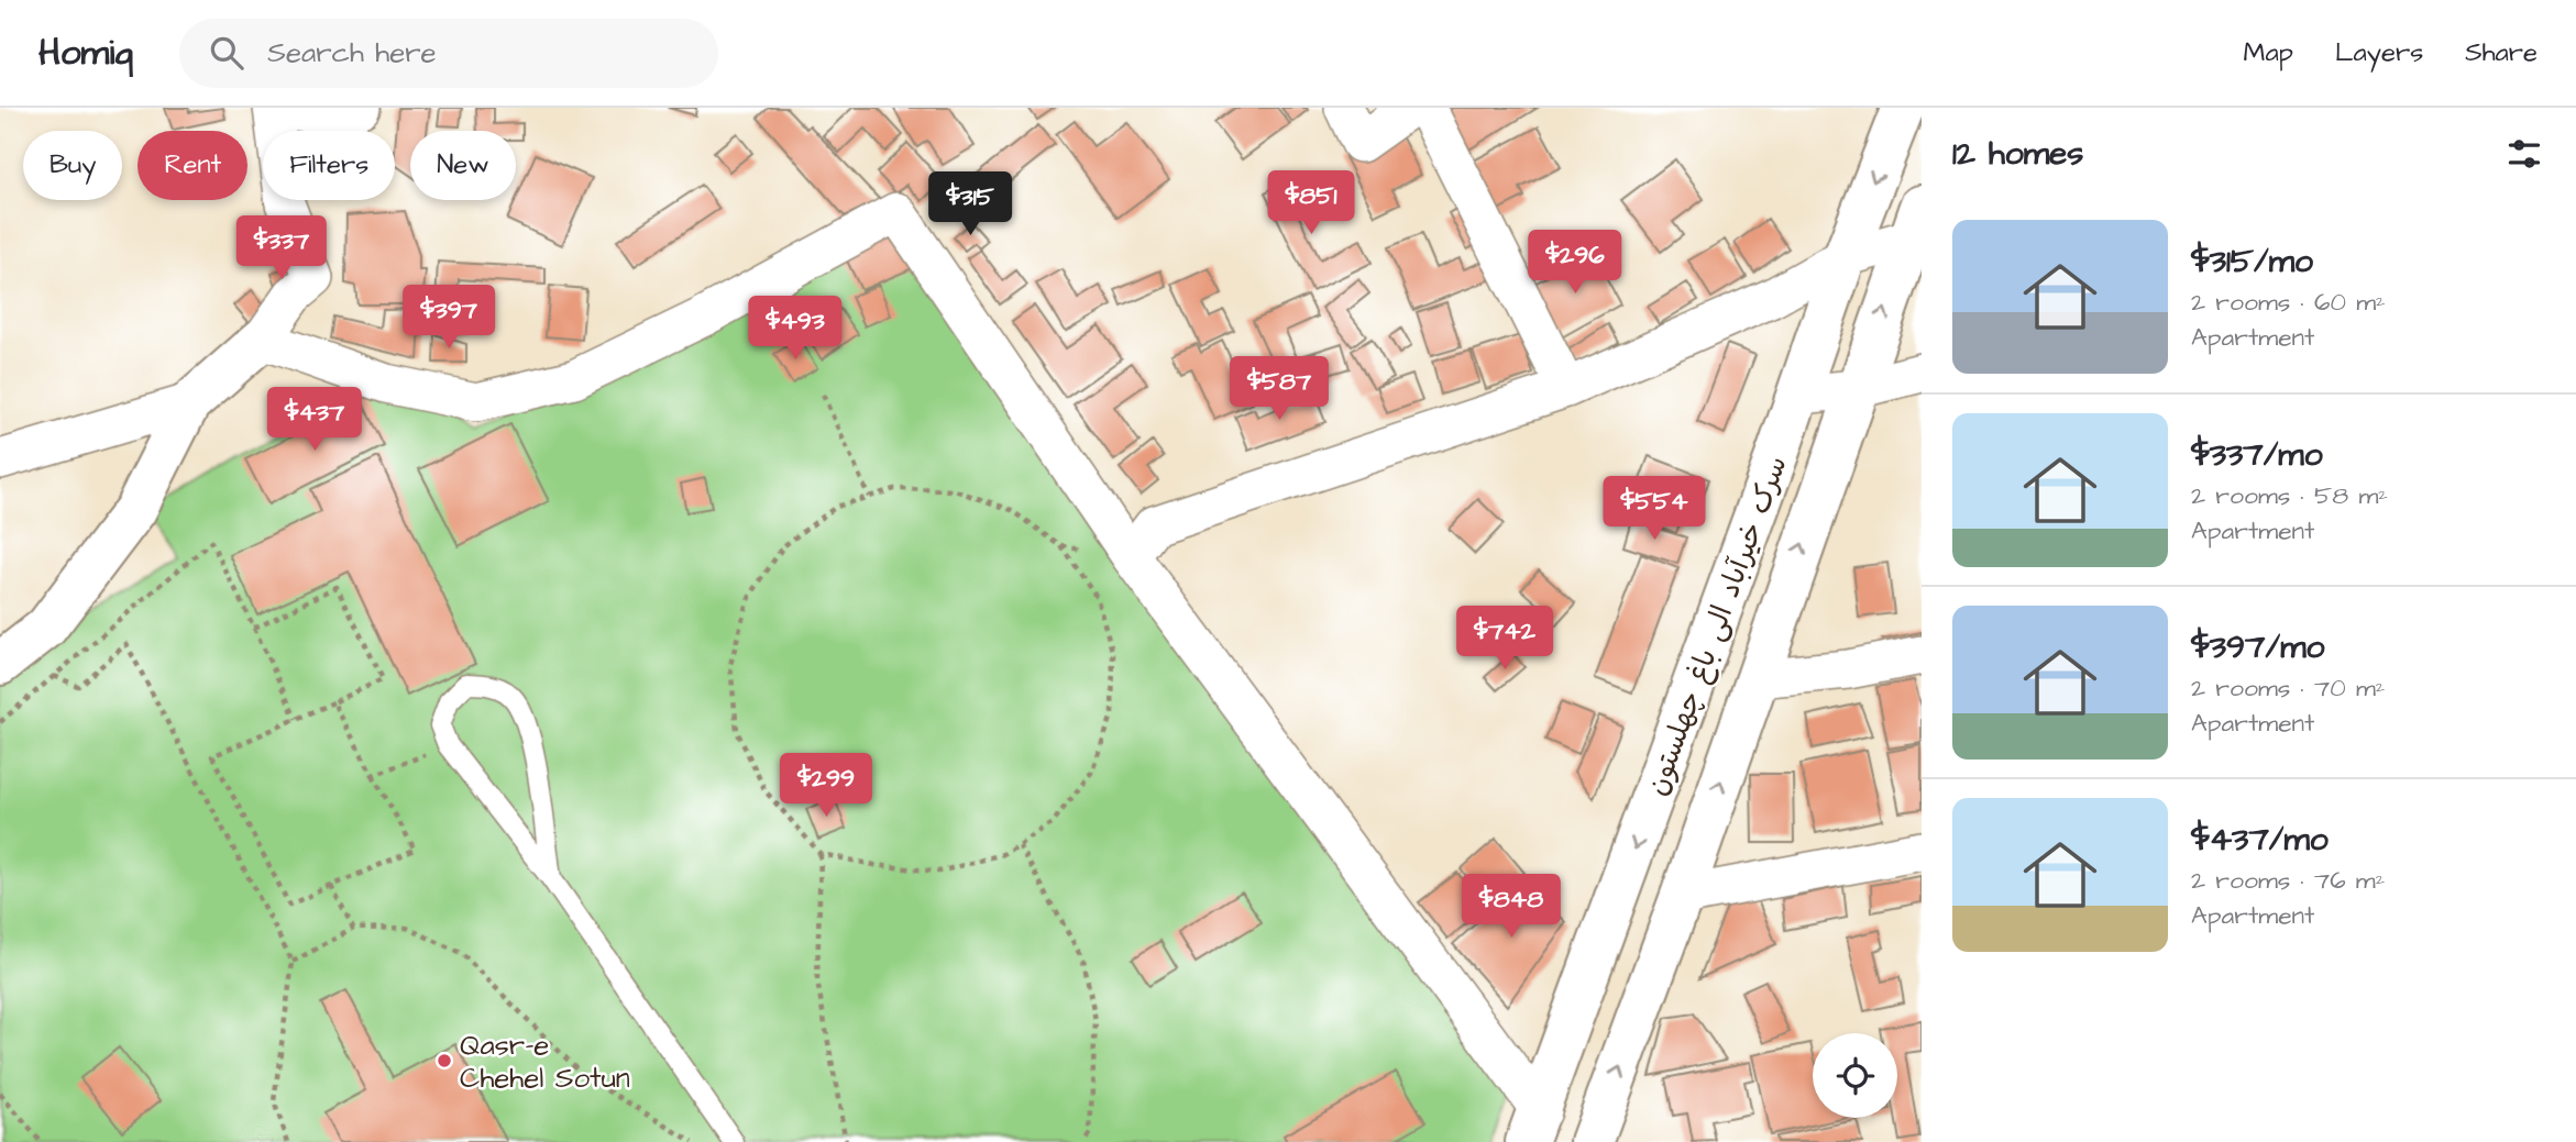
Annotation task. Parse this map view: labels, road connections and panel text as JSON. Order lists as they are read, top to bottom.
{
  "streets": {
    "main road": ["سرک خیرآباد الی باغ چهلستون"]
  },
  "places": ["Qasr-e Chehel Sotun"],
  "page": {
    "header": "Homiq",
    "search": "Search here",
    "nav": ["Map", "Layers", "Share"],
    "heading": "12 homes",
    "chip": [
      "Buy",
      "Rent",
      "Filters",
      "New"
    ],
    "price": [
      "$851",
      "$315",
      "$337",
      "$296",
      "$397",
      "$493",
      "$587",
      "$437",
      "$554",
      "$742",
      "$299",
      "$848"
    ],
    "list": [
      {
        "name": "$315/mo",
        "note": "2 rooms · 60 m² · Apartment"
      },
      {
        "name": "$337/mo",
        "note": "2 rooms · 58 m² · Apartment"
      },
      {
        "name": "$397/mo",
        "note": "2 rooms · 70 m² · Apartment"
      },
      {
        "name": "$437/mo",
        "note": "2 rooms · 76 m² · Apartment"
      }
    ]
  }
}
